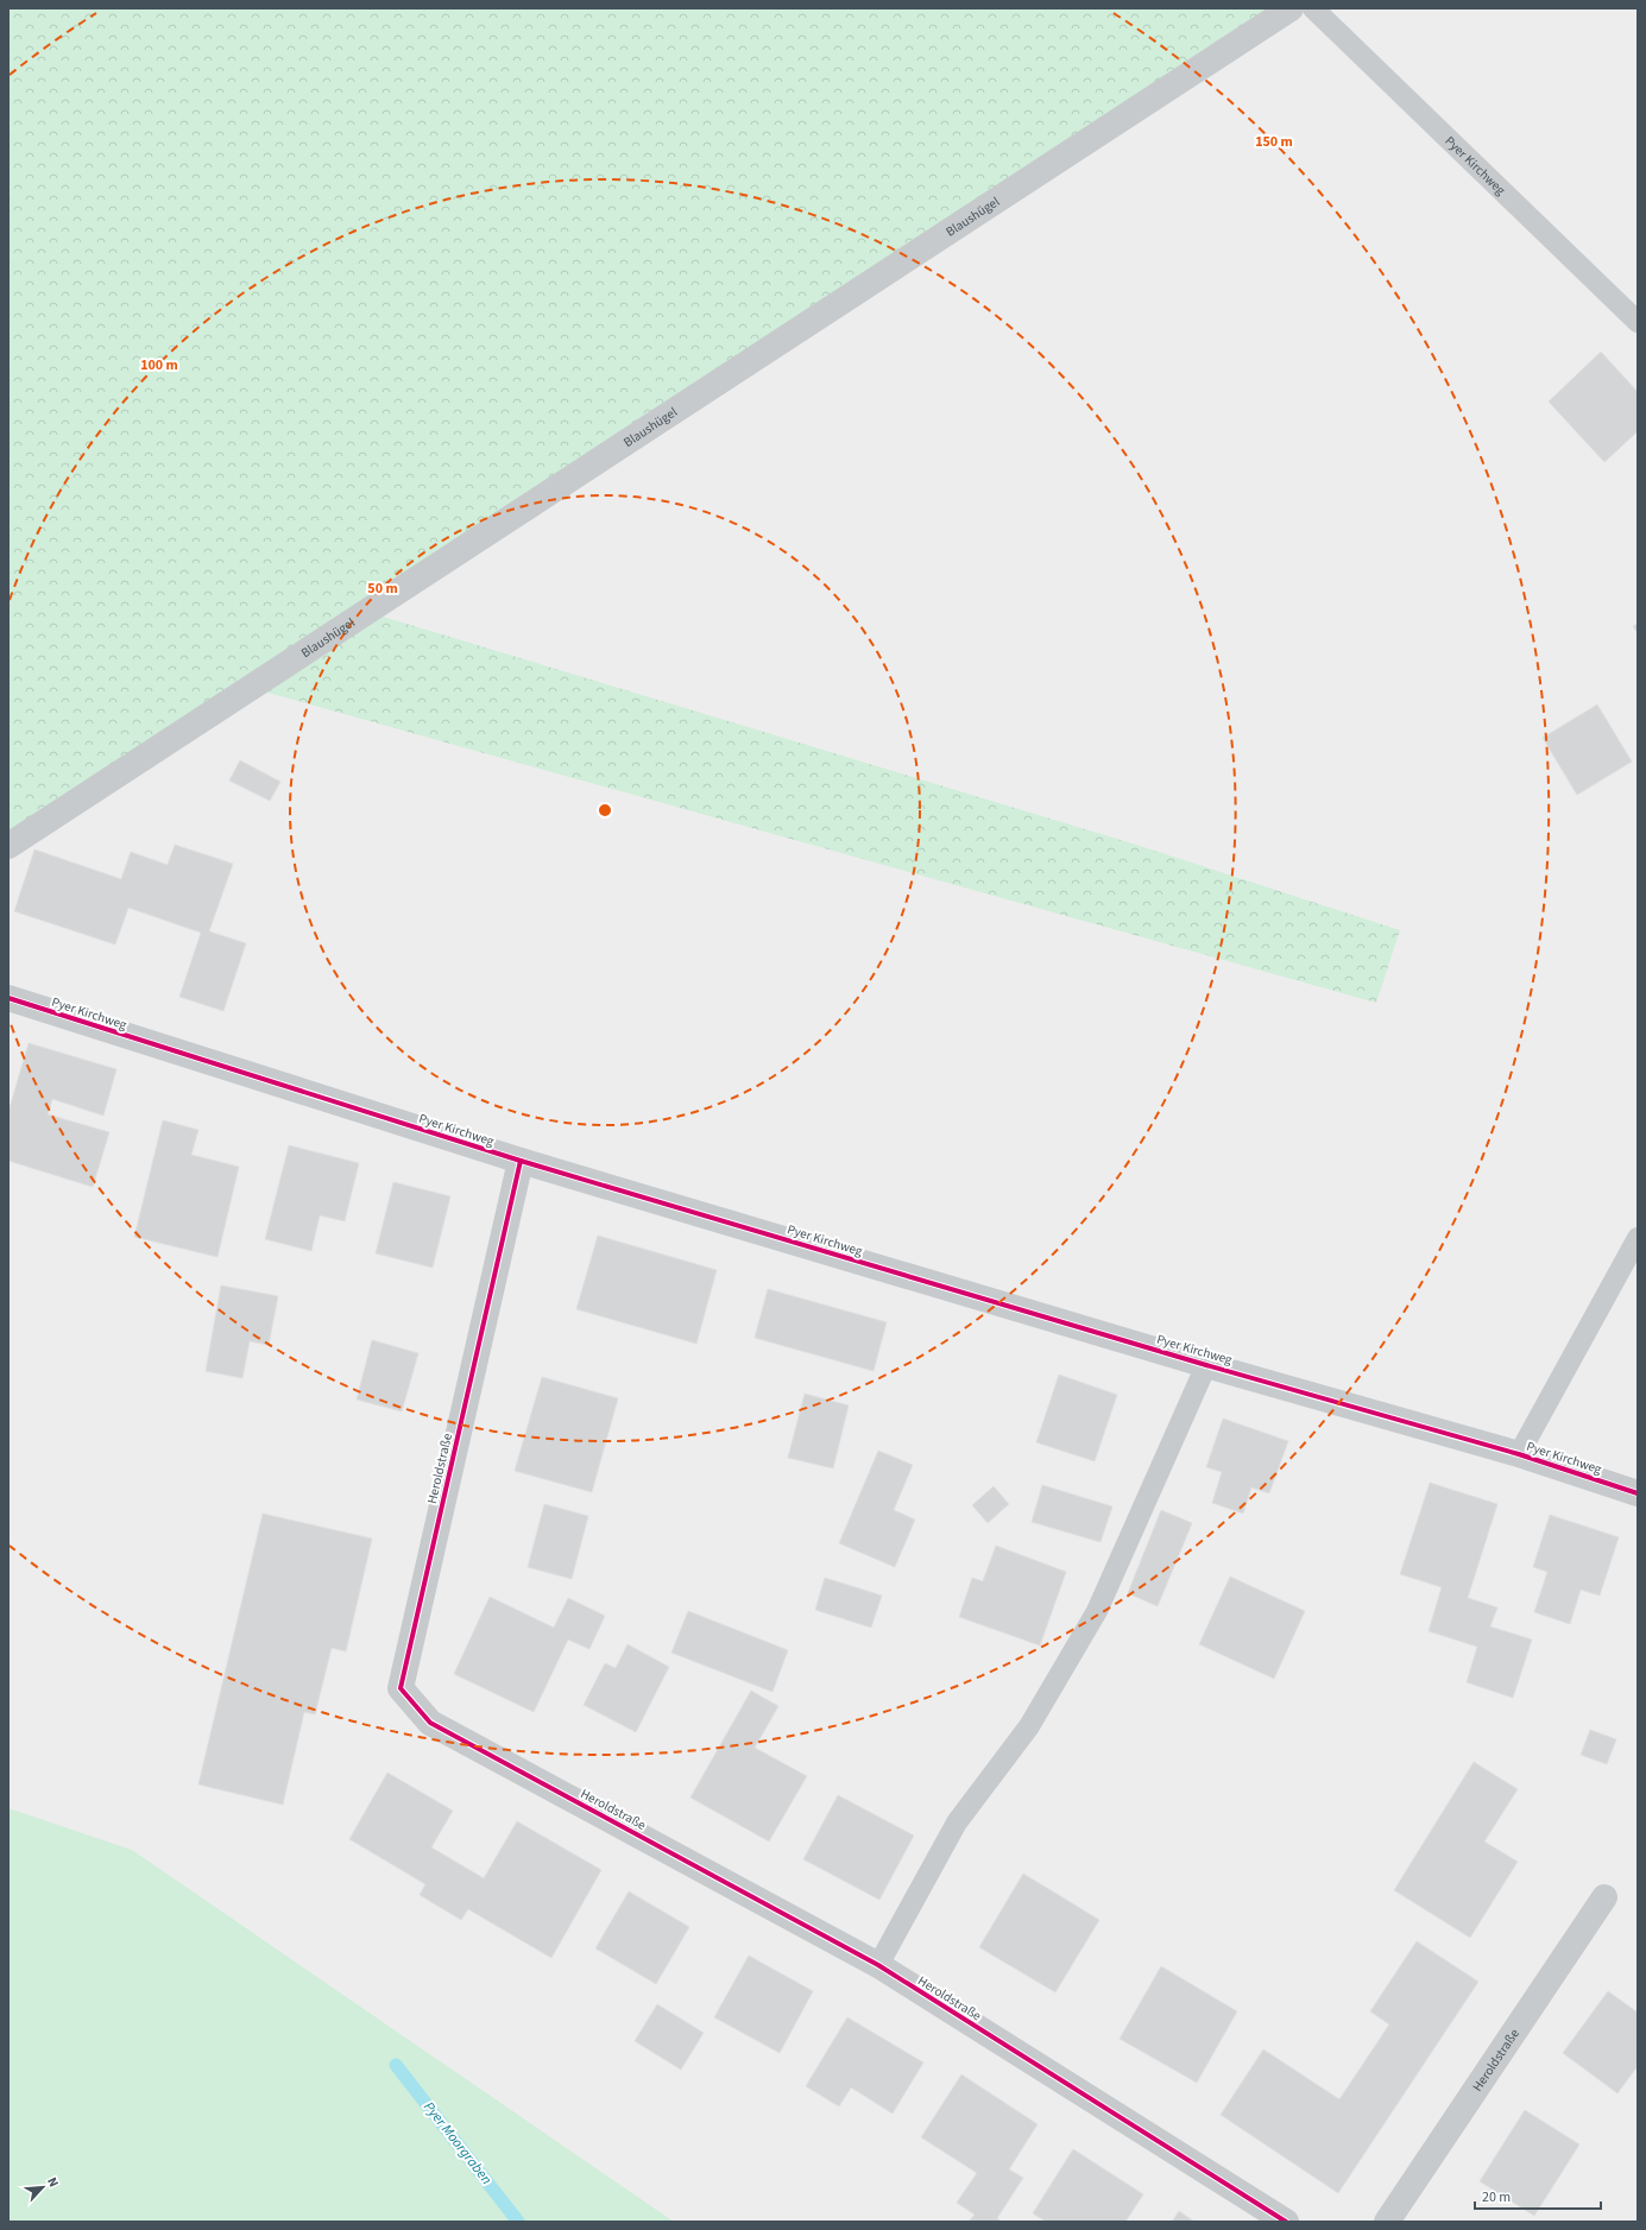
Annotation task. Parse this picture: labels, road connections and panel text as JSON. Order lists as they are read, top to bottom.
{
  "streets": {
    "street": ["Pyer Kirchweg", "Blaushügel", "Heroldstraße"]
  },
  "crossings": [
    ["Pyer Kirchweg", "Heroldstraße"]
  ],
  "water": ["Pyer Moorgraben"],
  "scale_bar": "20 m",
  "north": "top right",
  "rings": ["150 m", "100 m", "50 m"]
}
